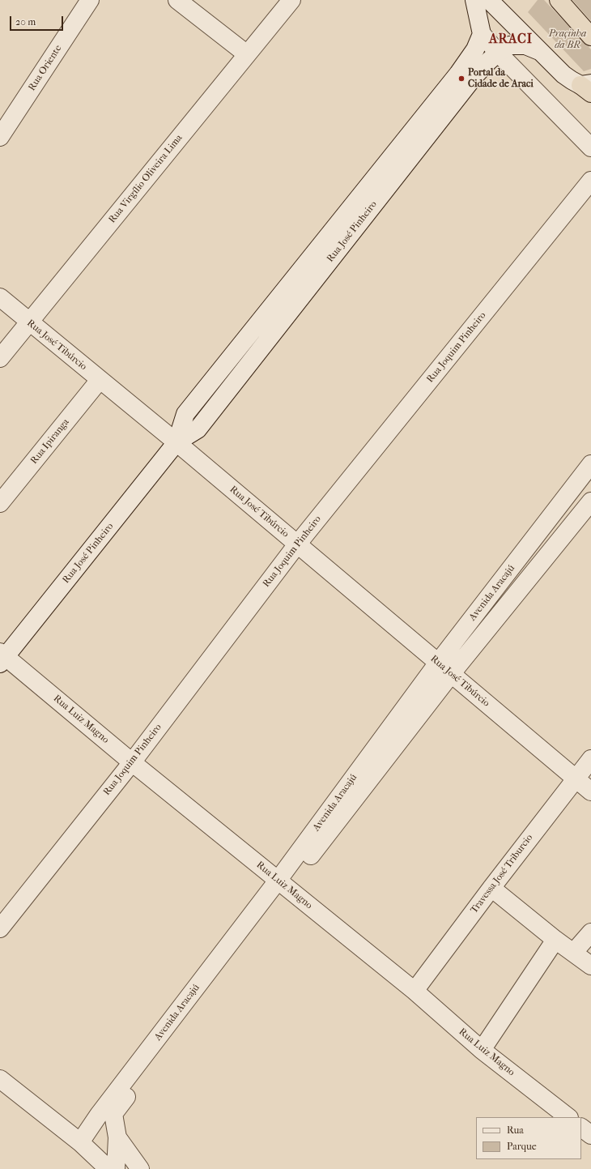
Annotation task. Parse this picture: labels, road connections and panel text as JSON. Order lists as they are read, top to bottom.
{
  "streets": {
    "street": [
      "Rua Oriente",
      "Rua Virgílio Oliveira Lima",
      "Rua José Pinheiro",
      "Rua José Tibúrcio",
      "Rua Joquim Pinheiro",
      "Rua Ipiranga",
      "Avenida Aracajú",
      "Rua Luiz Magno",
      "Travessa José Triburcio"
    ]
  },
  "crossings": [
    ["Rua Virgílio Oliveira Lima", "Rua José Tibúrcio"],
    ["Rua José Pinheiro", "Rua José Tibúrcio"],
    ["Rua José Pinheiro", "Rua Luiz Magno"],
    ["Rua José Tibúrcio", "Rua Joquim Pinheiro"],
    ["Rua José Tibúrcio", "Rua Ipiranga"],
    ["Rua José Tibúrcio", "Avenida Aracajú"],
    ["Rua José Tibúrcio", "Travessa José Triburcio"],
    ["Rua Joquim Pinheiro", "Rua Luiz Magno"],
    ["Avenida Aracajú", "Rua Luiz Magno"],
    ["Rua Luiz Magno", "Travessa José Triburcio"]
  ],
  "districts": ["ARACI"],
  "parks": ["Praçinha da BR"],
  "places": ["Portal da Cidade de Araci"],
  "legend": ["Rua", "Parque"],
  "scale_bar": "20 m"
}
